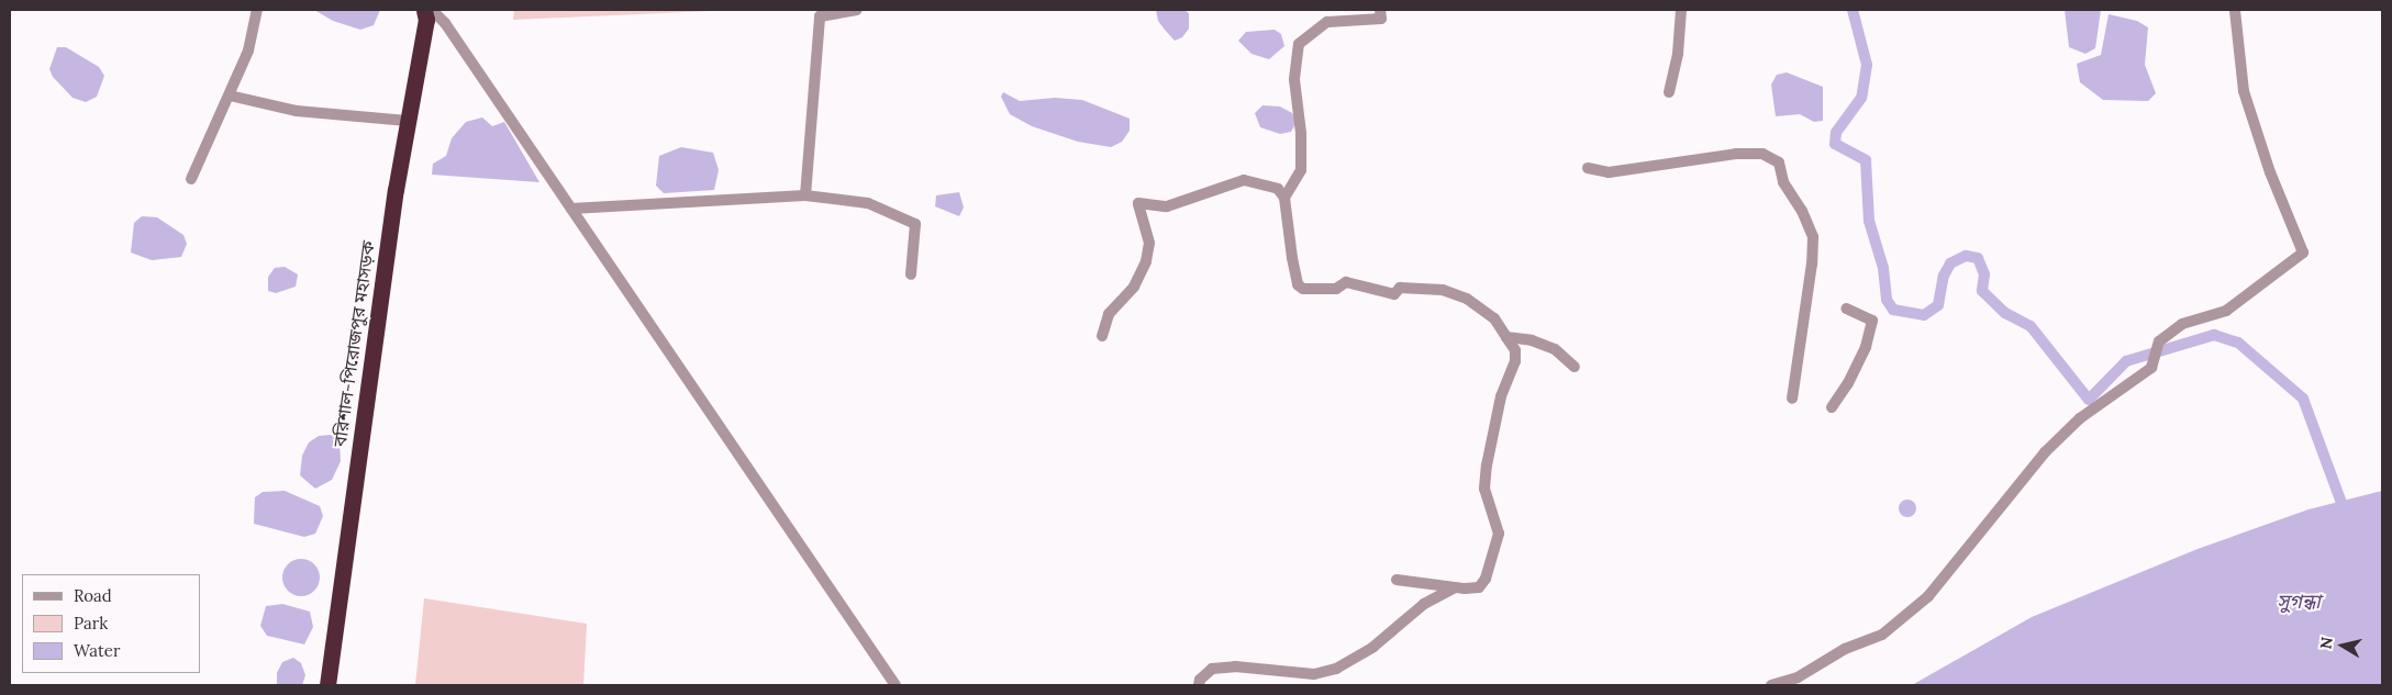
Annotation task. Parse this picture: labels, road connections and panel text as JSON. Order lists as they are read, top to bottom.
{
  "streets": {
    "highway": ["বরিশাল-পিরোজপুর মহাসড়ক"]
  },
  "water": ["সুগন্ধা"],
  "legend": ["Road", "Park", "Water"],
  "north": "left"
}
